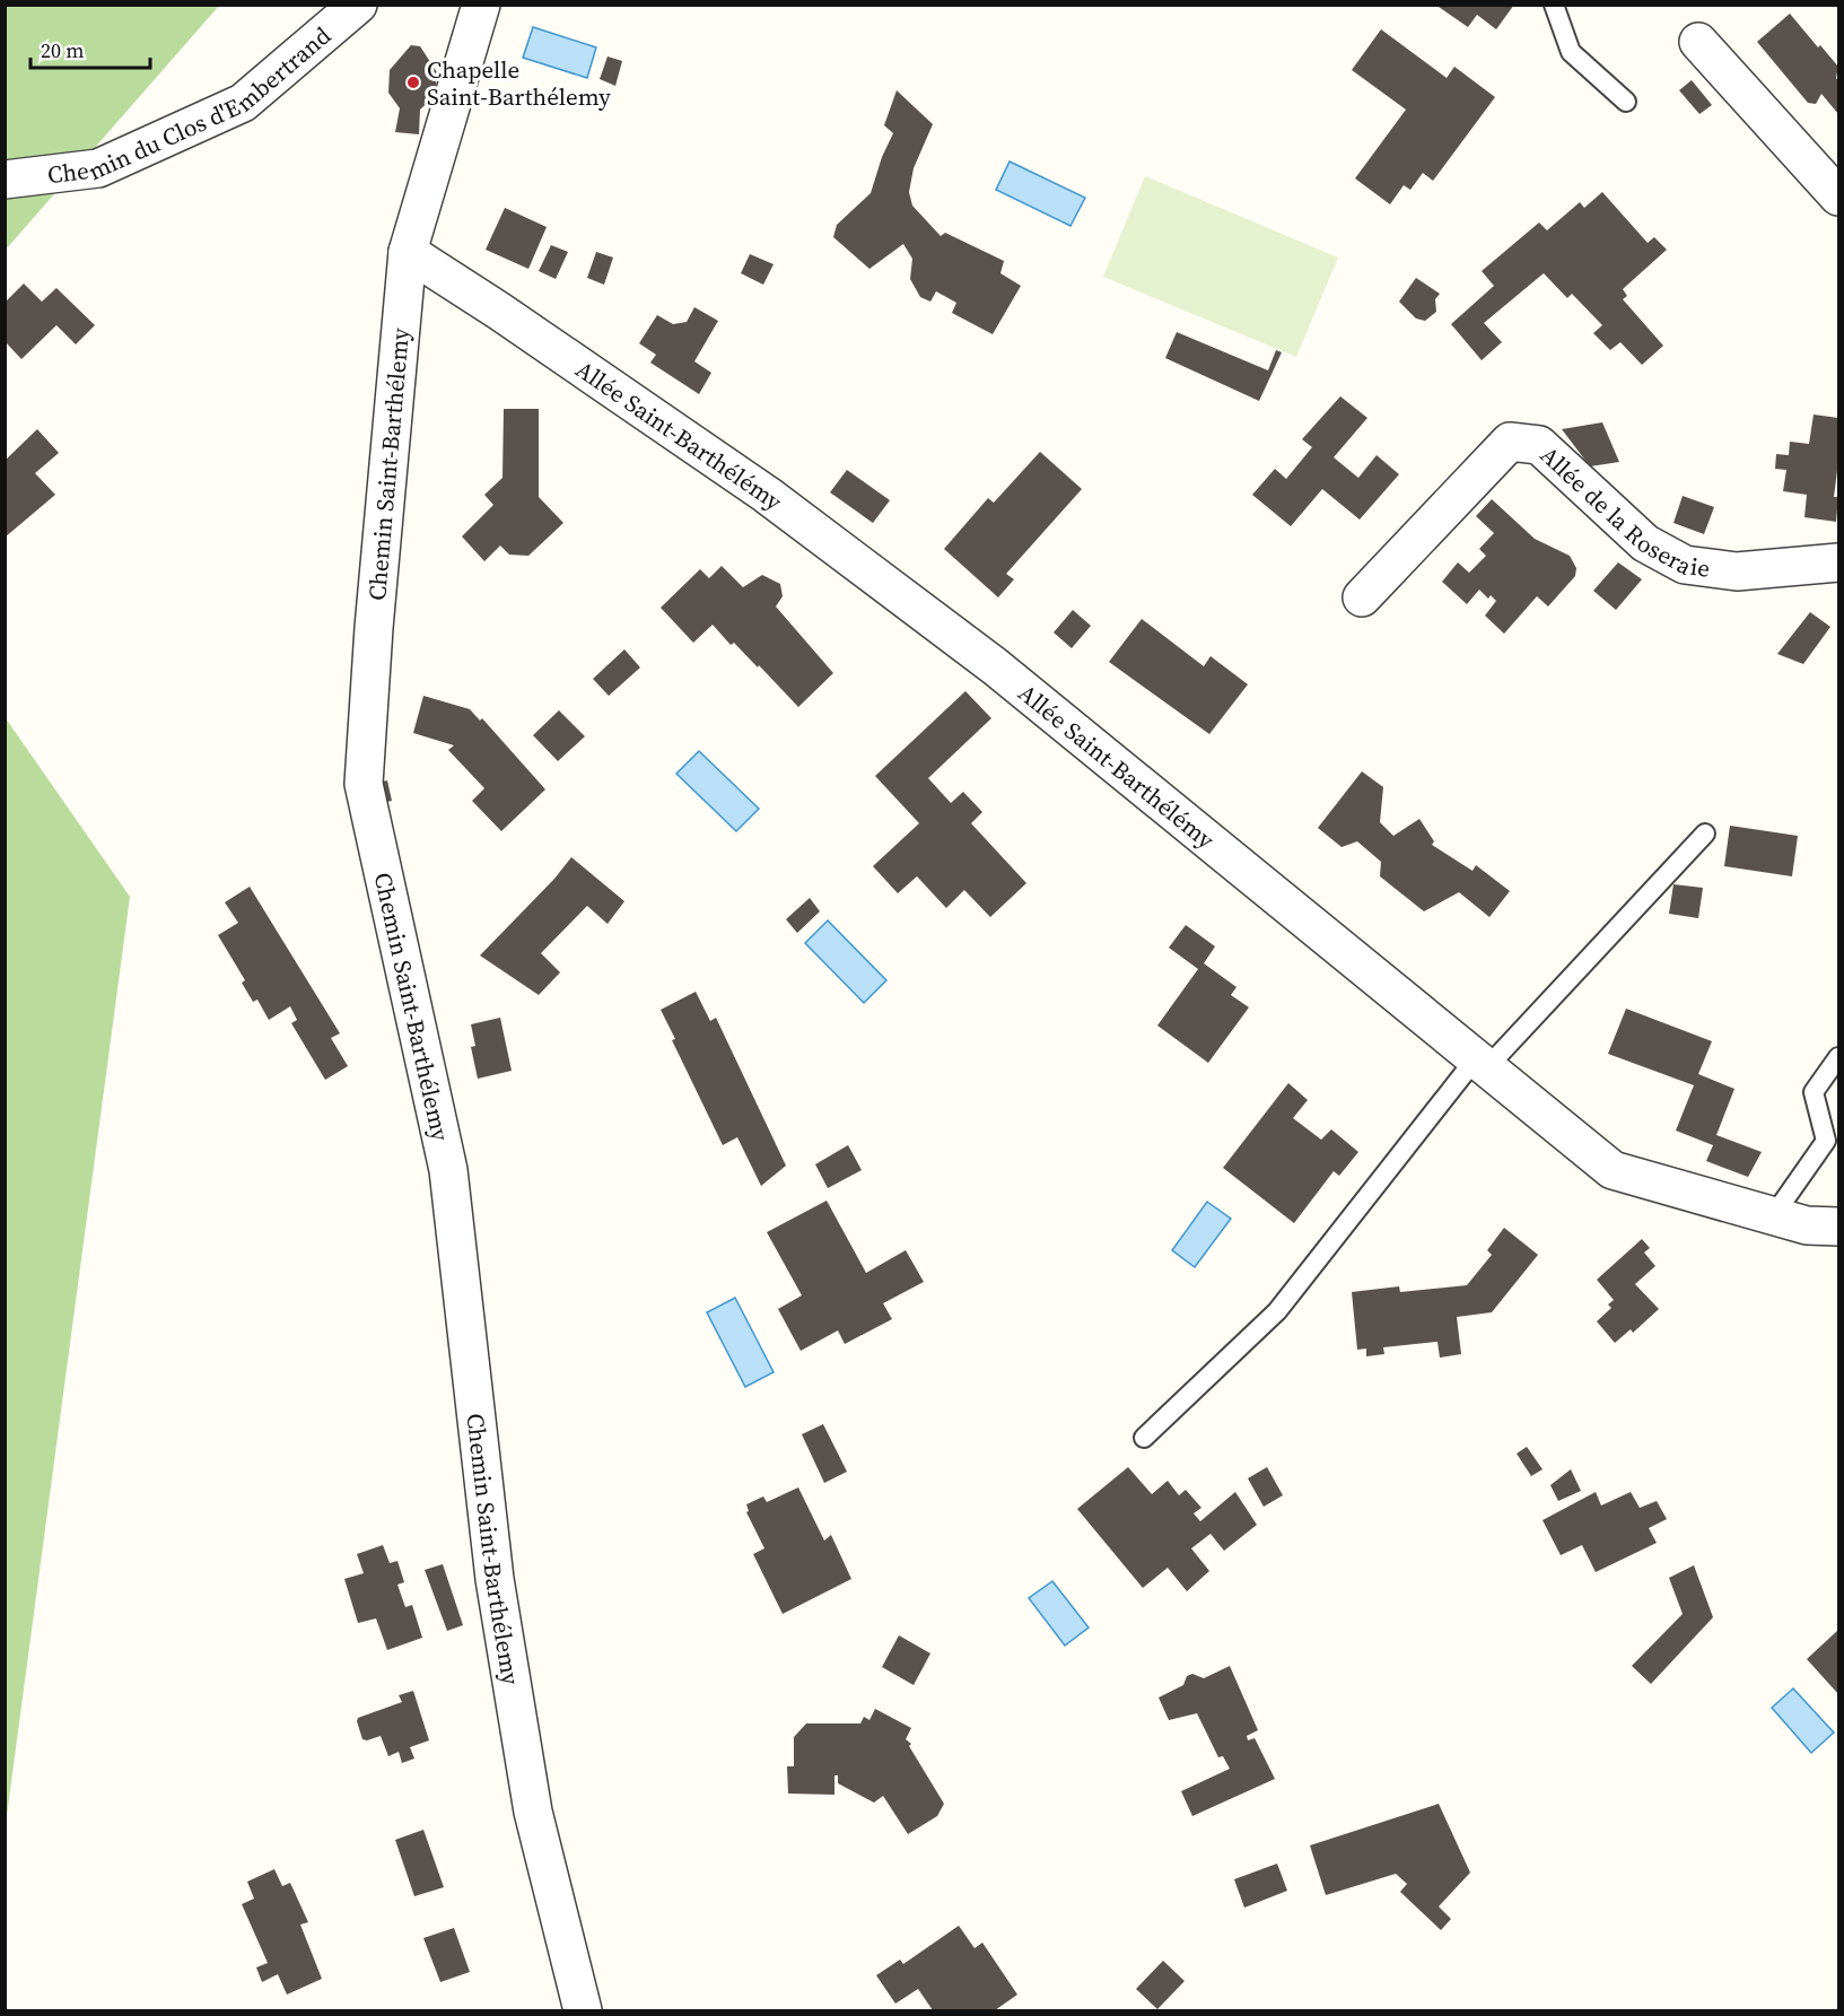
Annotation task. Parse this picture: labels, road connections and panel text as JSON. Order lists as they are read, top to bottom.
{
  "streets": {
    "street": [
      "Chemin du Clos d'Embertrand",
      "Allée Saint-Barthélémy",
      "Chemin Saint-Barthélemy",
      "Allée de la Roseraie"
    ]
  },
  "crossings": [
    ["Allée Saint-Barthélémy", "Chemin Saint-Barthélemy"]
  ],
  "places": ["Chapelle Saint-Barthélemy"],
  "scale_bar": "20 m"
}
